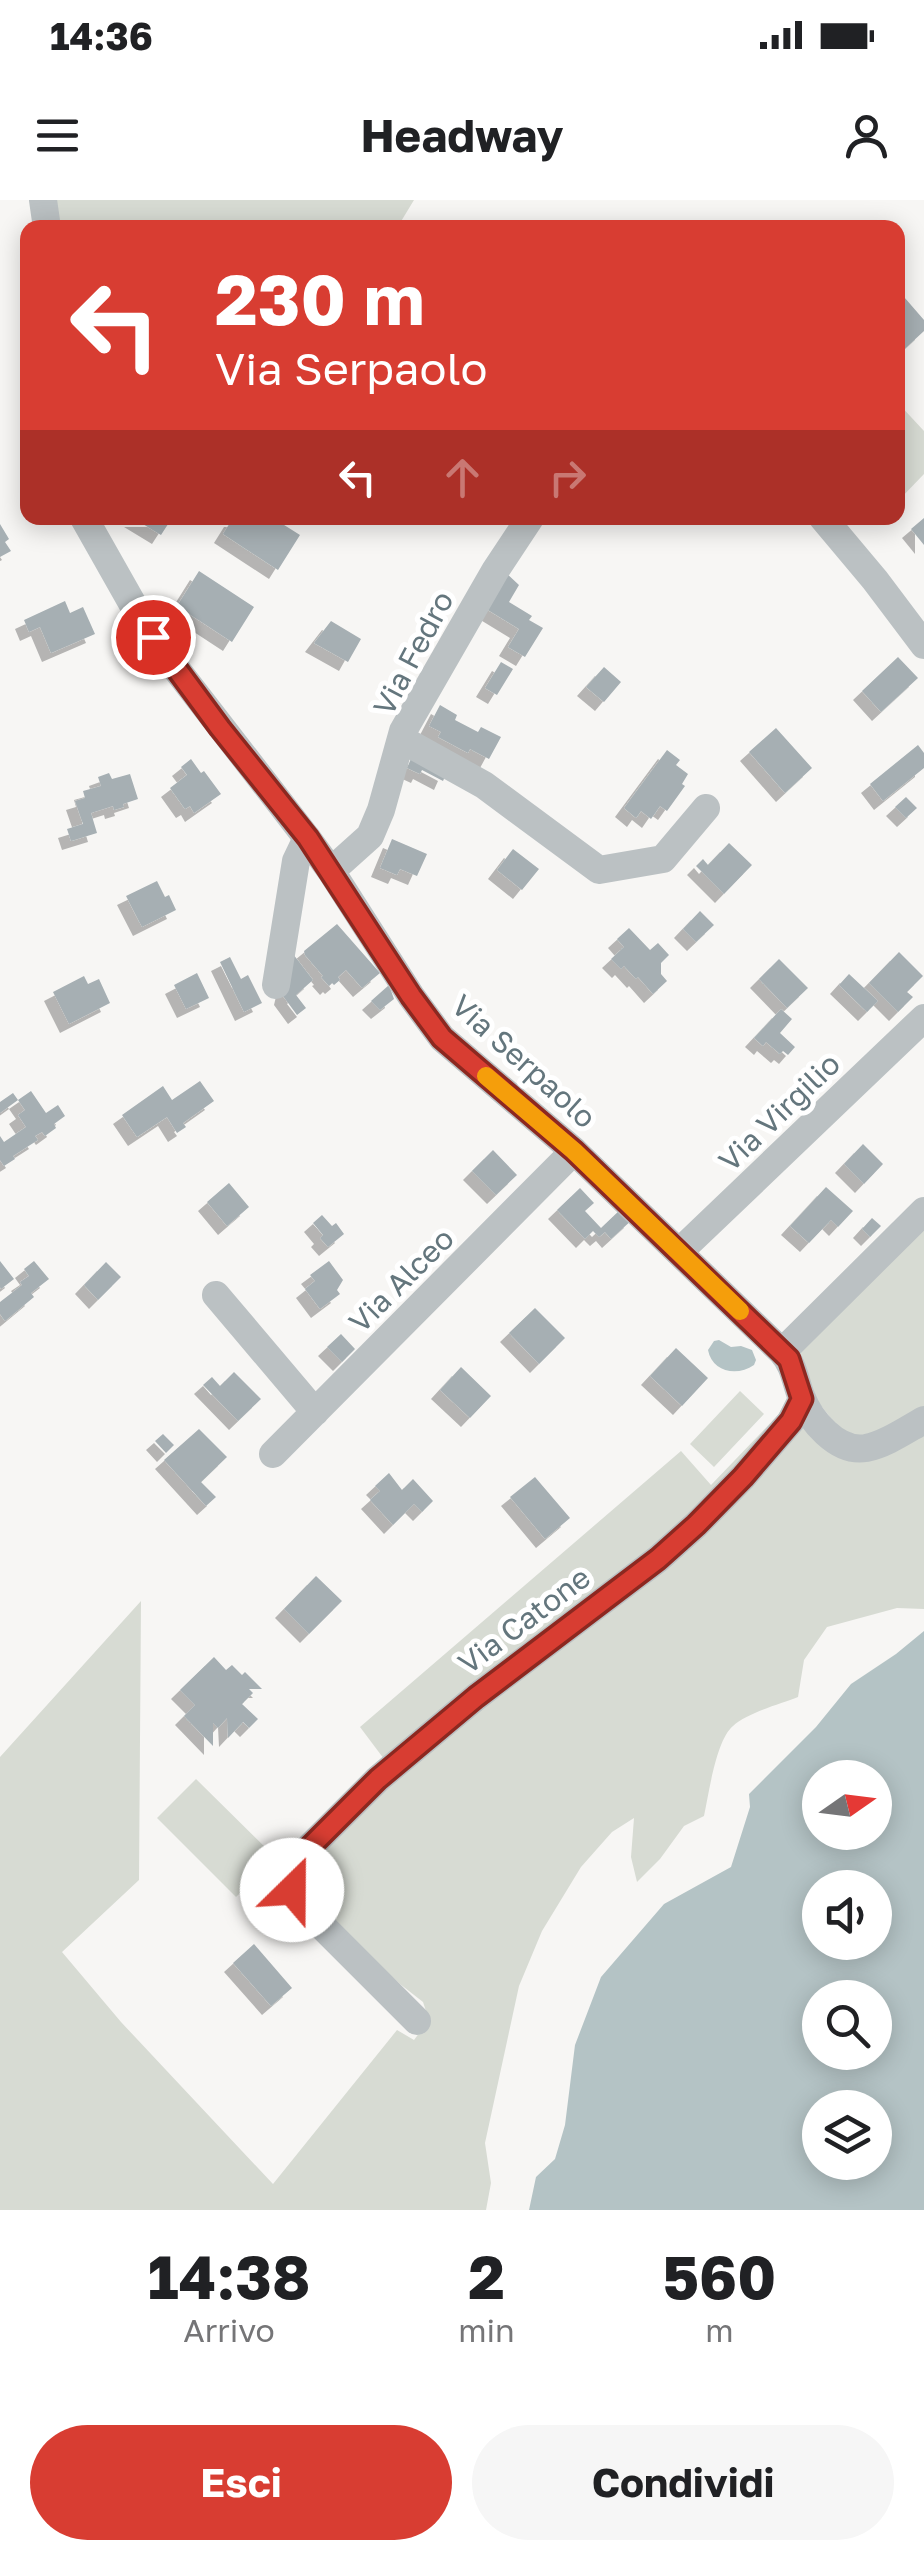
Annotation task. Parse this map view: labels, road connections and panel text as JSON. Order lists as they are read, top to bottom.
{
  "streets": {
    "street": [
      "Via Fedro",
      "Via Serpaolo",
      "Via Virgilio",
      "Via Alceo",
      "Via Catone"
    ]
  },
  "crossings": [
    ["Via Fedro", "Via Serpaolo"],
    ["Via Serpaolo", "Via Virgilio"],
    ["Via Serpaolo", "Via Alceo"],
    ["Via Serpaolo", "Via Catone"]
  ],
  "north": "right",
  "page": {
    "status": "14:36",
    "header": "Headway",
    "turn": ["230 m", "Via Serpaolo"],
    "eta": [
      "14:38",
      "Arrivo",
      "2",
      "min",
      "560",
      "m"
    ],
    "buttons": ["Esci", "Condividi"]
  }
}
